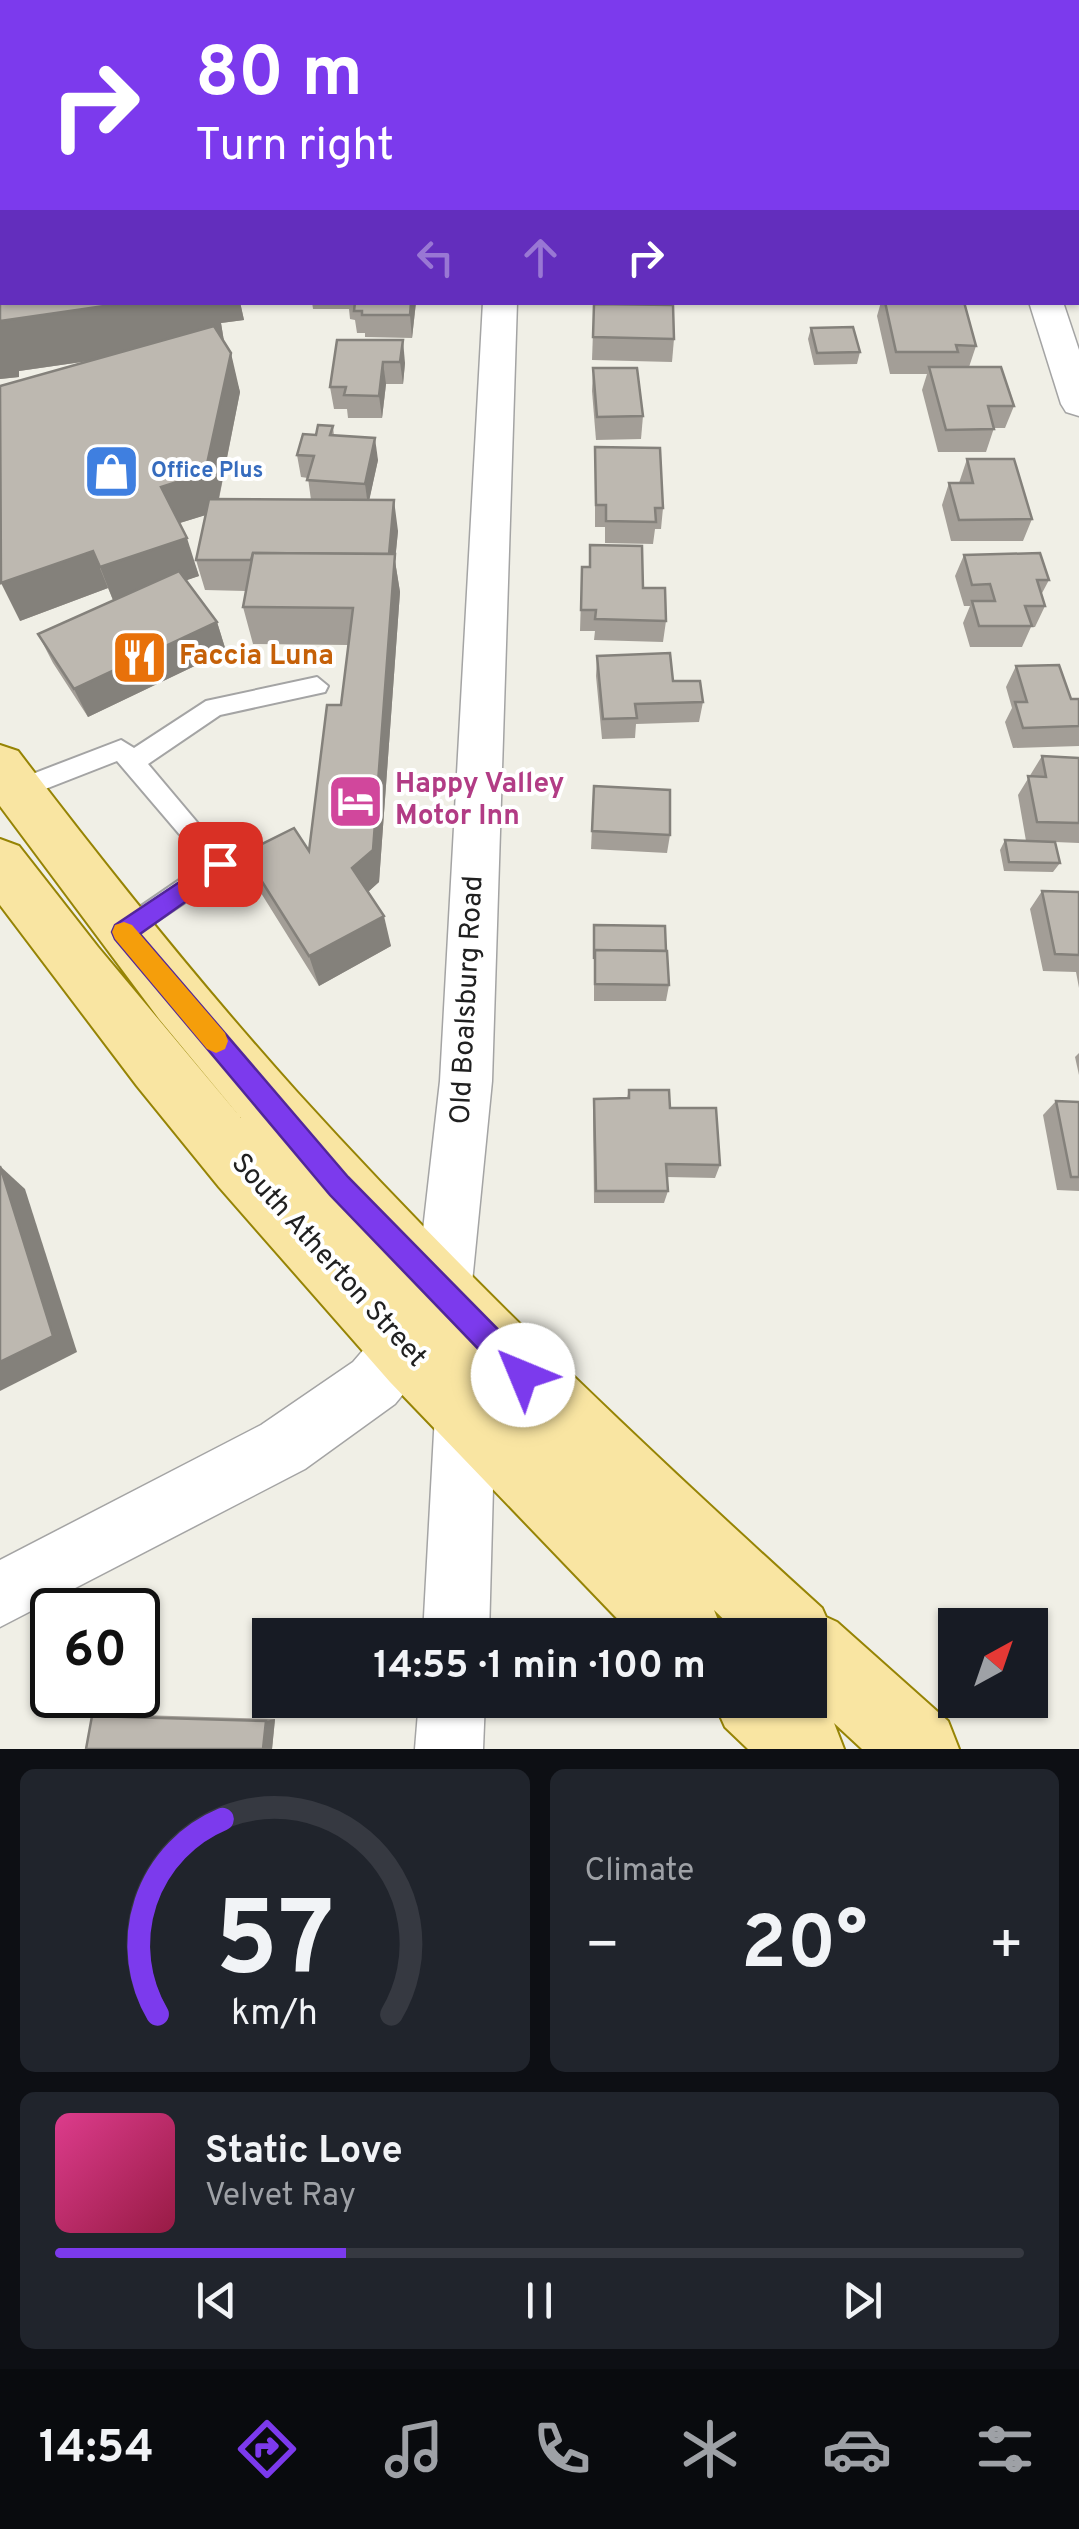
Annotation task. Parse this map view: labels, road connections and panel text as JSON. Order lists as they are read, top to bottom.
{
  "streets": {
    "main road": ["South Atherton Street"],
    "street": ["Old Boalsburg Road"]
  },
  "crossings": [
    ["Old Boalsburg Road", "South Atherton Street"]
  ],
  "places": {
    "shop": ["Office Plus"],
    "restaurant": ["Faccia Luna"],
    "hotel": ["Happy Valley Motor Inn"]
  },
  "north": "top right",
  "page": {
    "turn": ["80 m", "Turn right"],
    "limit": "60",
    "trip": "14:55 · 1 min · 100 m",
    "tile": "Climate",
    "heat": ["−", "20°", "+"],
    "song": ["Static Love", "Velvet Ray"],
    "tabs": "14:54",
    "gauge": ["57", "km/h"]
  }
}
